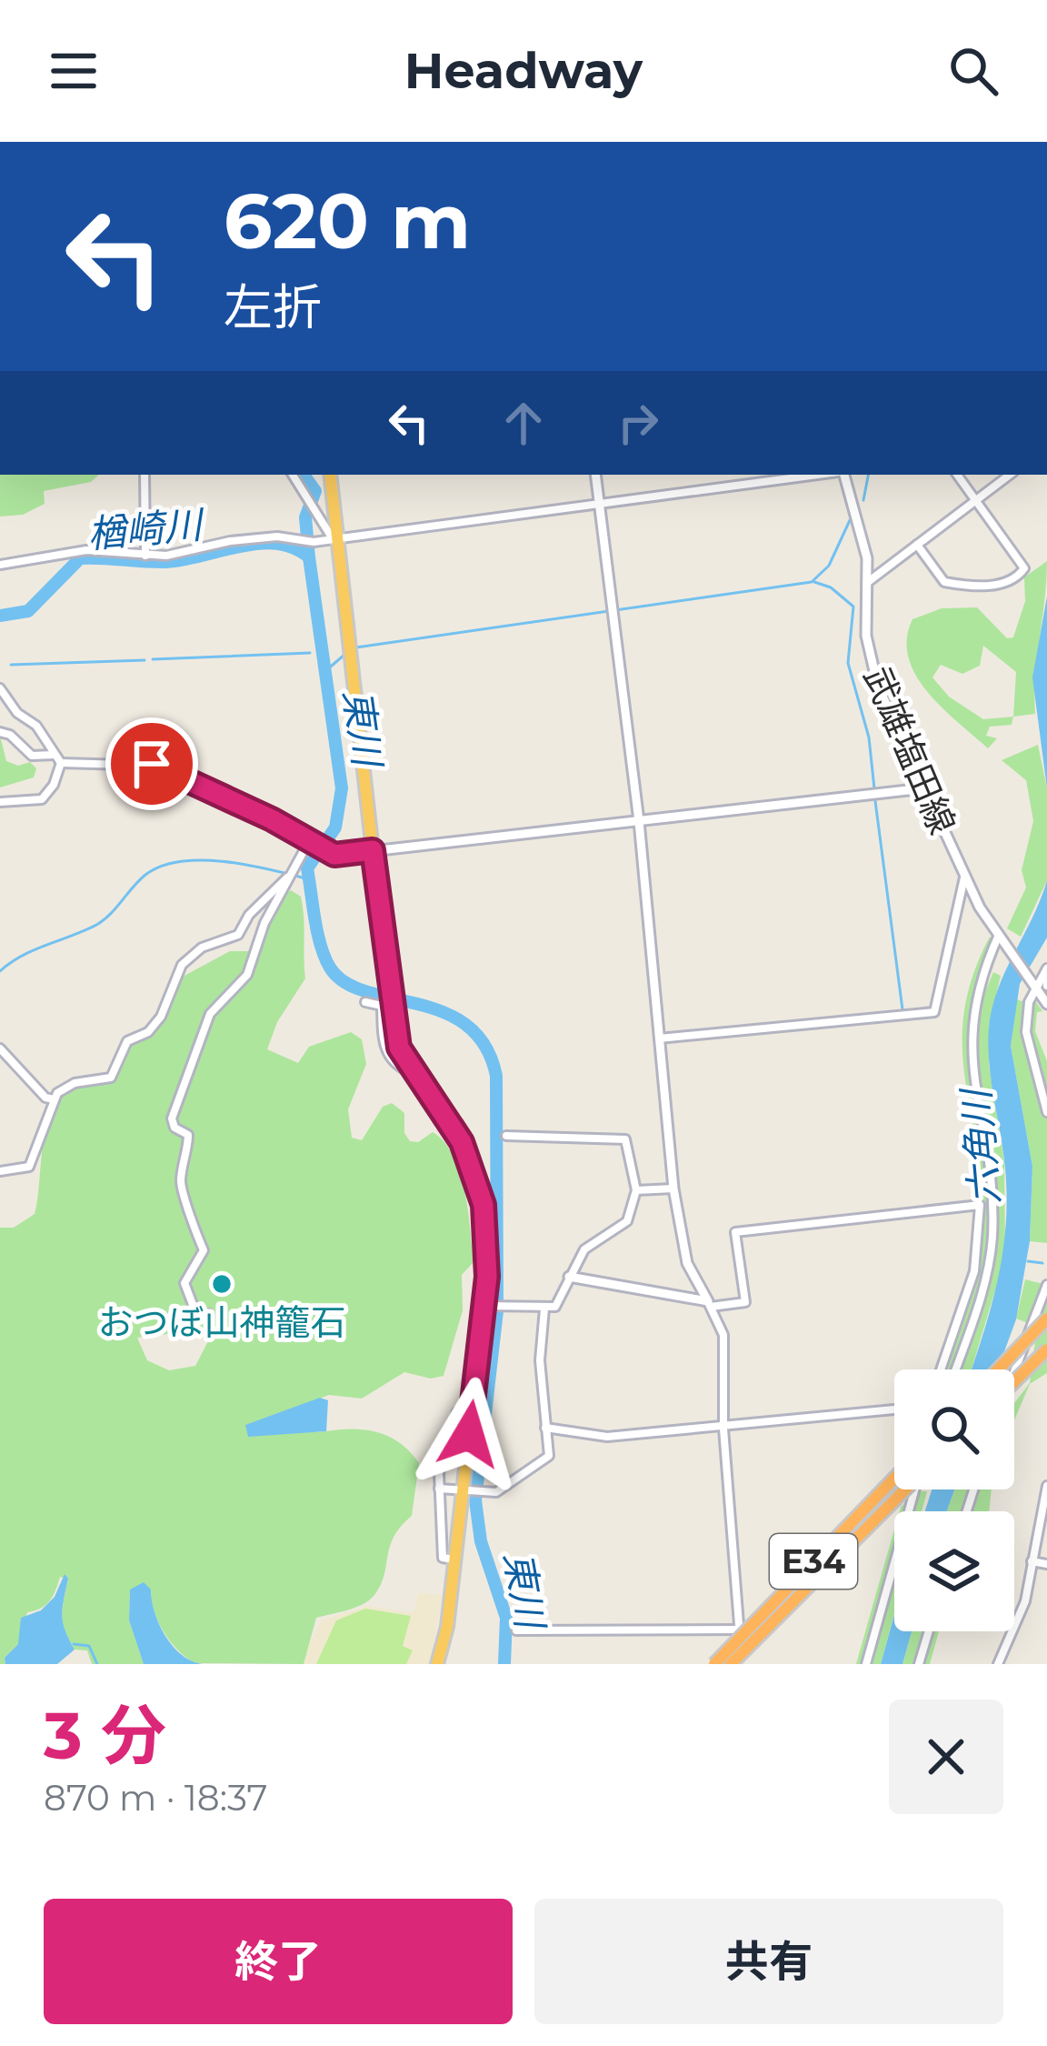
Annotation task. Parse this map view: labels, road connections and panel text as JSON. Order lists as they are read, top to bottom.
{
  "streets": {
    "highway": ["E34"],
    "street": ["武雄塩田線"]
  },
  "water": ["楢崎川", "東川", "六角川"],
  "places": ["おつぼ山神籠石"],
  "page": {
    "header": "Headway",
    "turn": ["620 m", "左折"],
    "heading": ["3 分", "870 m · 18:37"],
    "buttons": ["終了", "共有"]
  }
}
